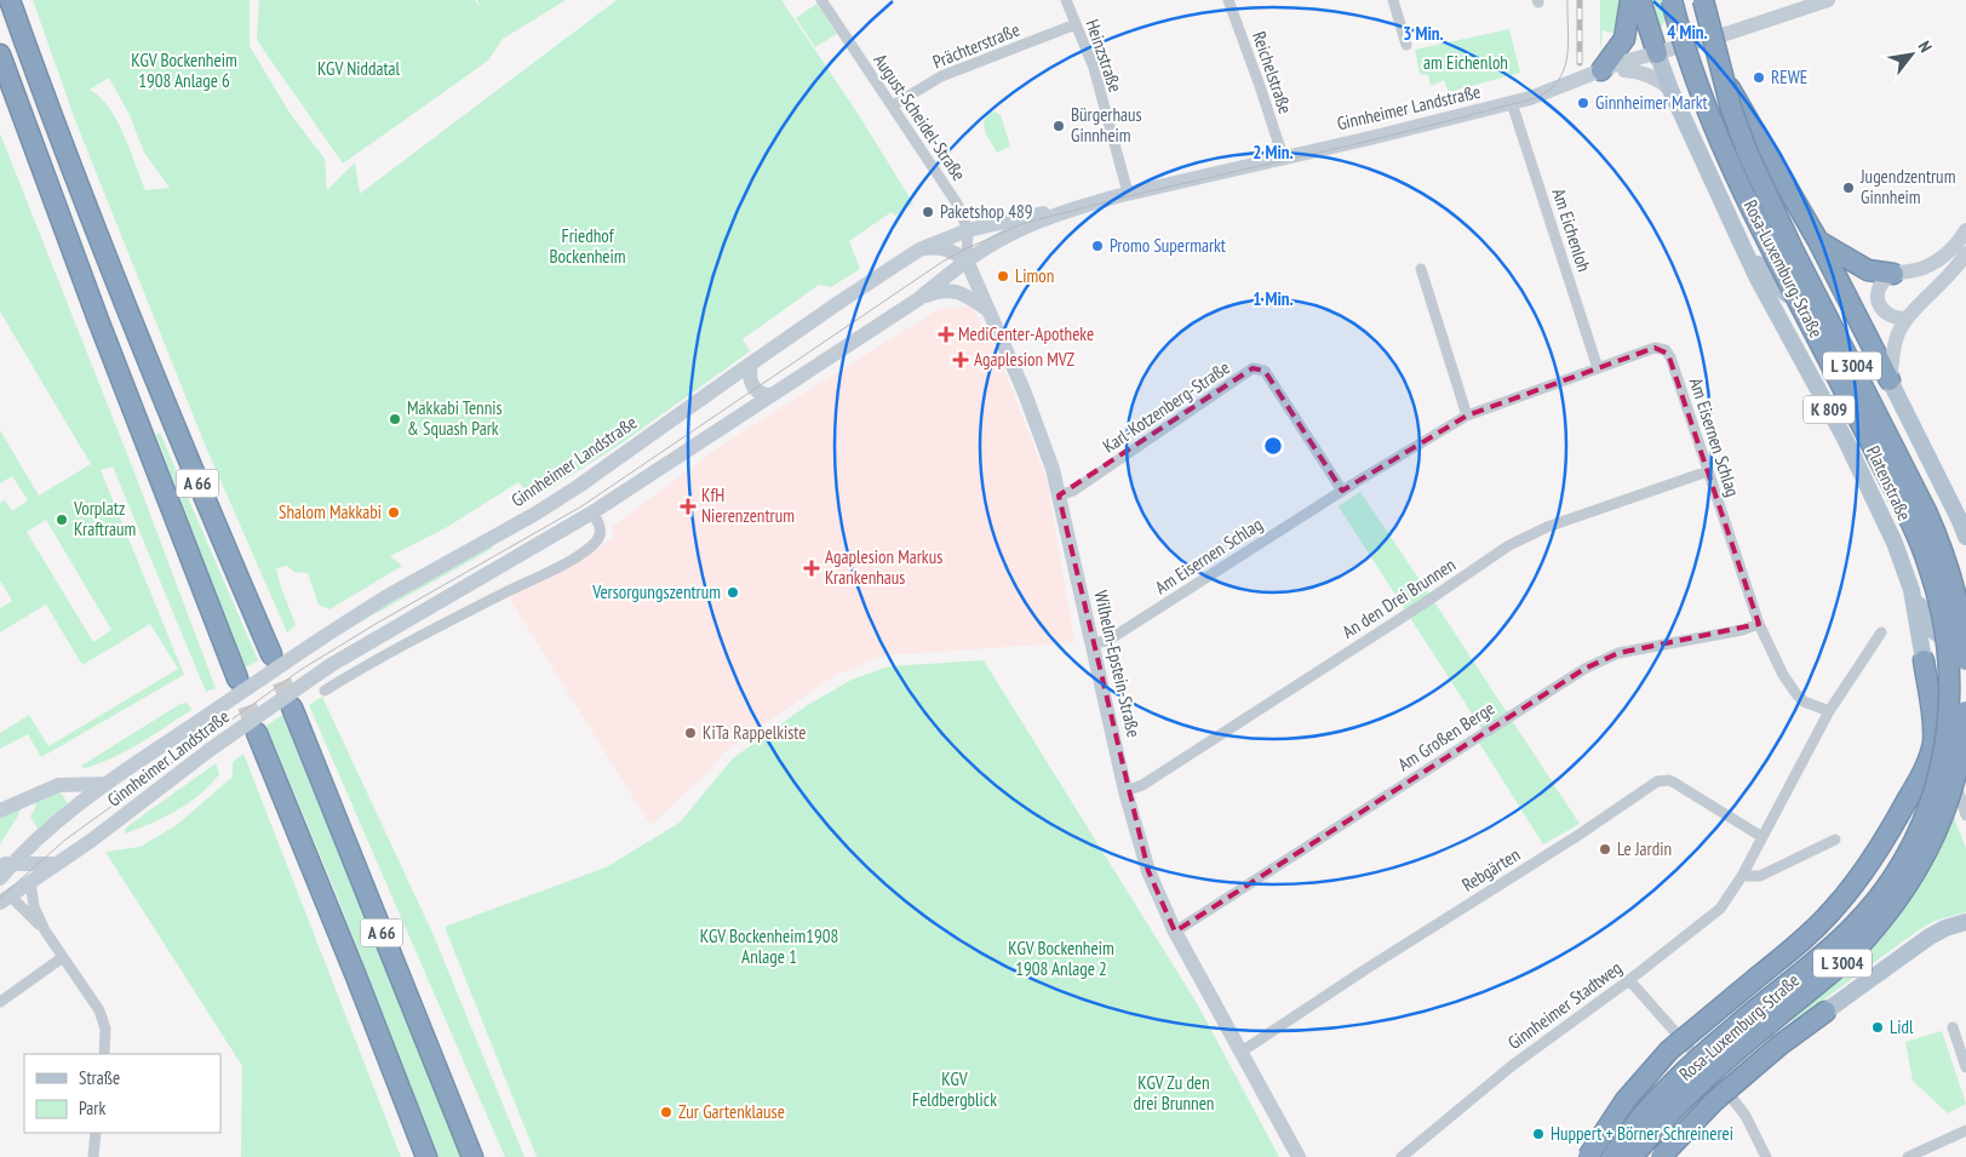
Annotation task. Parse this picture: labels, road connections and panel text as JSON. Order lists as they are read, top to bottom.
{
  "streets": {
    "highway": ["Rosa-Luxemburg-Straße", "L 3004", "A 66"],
    "main road": [
      "Ginnheimer Landstraße",
      "K 809",
      "Platenstraße",
      "Wilhelm-Epstein-Straße"
    ],
    "street": [
      "Prächterstraße",
      "Heinzstraße",
      "Reichelstraße",
      "August-Scheidel-Straße",
      "Am Eichenloh",
      "Karl-Kotzenberg-Straße",
      "Am Eisernen Schlag",
      "An den Drei Brunnen",
      "Am Großen Berge",
      "Rebgärten",
      "Ginnheimer Stadtweg"
    ]
  },
  "crossings": [
    ["Prächterstraße", "Heinzstraße"],
    ["Prächterstraße", "August-Scheidel-Straße"],
    ["Heinzstraße", "Ginnheimer Landstraße"],
    ["Reichelstraße", "Ginnheimer Landstraße"],
    ["Ginnheimer Landstraße", "August-Scheidel-Straße"],
    ["Ginnheimer Landstraße", "Am Eichenloh"],
    ["Ginnheimer Landstraße", "Platenstraße"],
    ["Ginnheimer Landstraße", "Wilhelm-Epstein-Straße"],
    ["August-Scheidel-Straße", "Wilhelm-Epstein-Straße"],
    ["Am Eichenloh", "Am Eisernen Schlag"],
    ["Karl-Kotzenberg-Straße", "Am Eisernen Schlag"],
    ["Karl-Kotzenberg-Straße", "Wilhelm-Epstein-Straße"],
    ["K 809", "Platenstraße"],
    ["Am Eisernen Schlag", "An den Drei Brunnen"],
    ["Am Eisernen Schlag", "Wilhelm-Epstein-Straße"],
    ["Am Eisernen Schlag", "Am Großen Berge"],
    ["Am Eisernen Schlag", "Ginnheimer Stadtweg"],
    ["An den Drei Brunnen", "Wilhelm-Epstein-Straße"],
    ["Wilhelm-Epstein-Straße", "Am Großen Berge"],
    ["Wilhelm-Epstein-Straße", "Rebgärten"],
    ["Rebgärten", "Ginnheimer Stadtweg"]
  ],
  "parks": [
    "KGV Bockenheim 1908 Anlage 6",
    "am Eichenloh",
    "KGV Niddatal",
    "Friedhof Bockenheim",
    "KGV Bockenheim1908 Anlage 1",
    "KGV Bockenheim 1908 Anlage 2",
    "KGV Feldbergblick",
    "KGV Zu den drei Brunnen"
  ],
  "places": {
    "other": [
      "REWE",
      "Ginnheimer Markt",
      "Bürgerhaus Ginnheim",
      "Jugendzentrum Ginnheim",
      "Paketshop 489",
      "Promo Supermarkt",
      "Limon",
      "Makkabi Tennis & Squash Park",
      "Shalom Makkabi",
      "Vorplatz Kraftraum",
      "Versorgungszentrum",
      "KiTa Rappelkiste",
      "Le Jardin",
      "Lidl",
      "Zur Gartenklause",
      "Huppert + Börner Schreinerei"
    ],
    "health": [
      "MediCenter-Apotheke",
      "Agaplesion MVZ",
      "KfH Nierenzentrum",
      "Agaplesion Markus Krankenhaus"
    ]
  },
  "legend": ["Straße", "Park"],
  "north": "top right",
  "rings": [
    "4 Min.",
    "3 Min.",
    "2 Min.",
    "1 Min."
  ]
}
